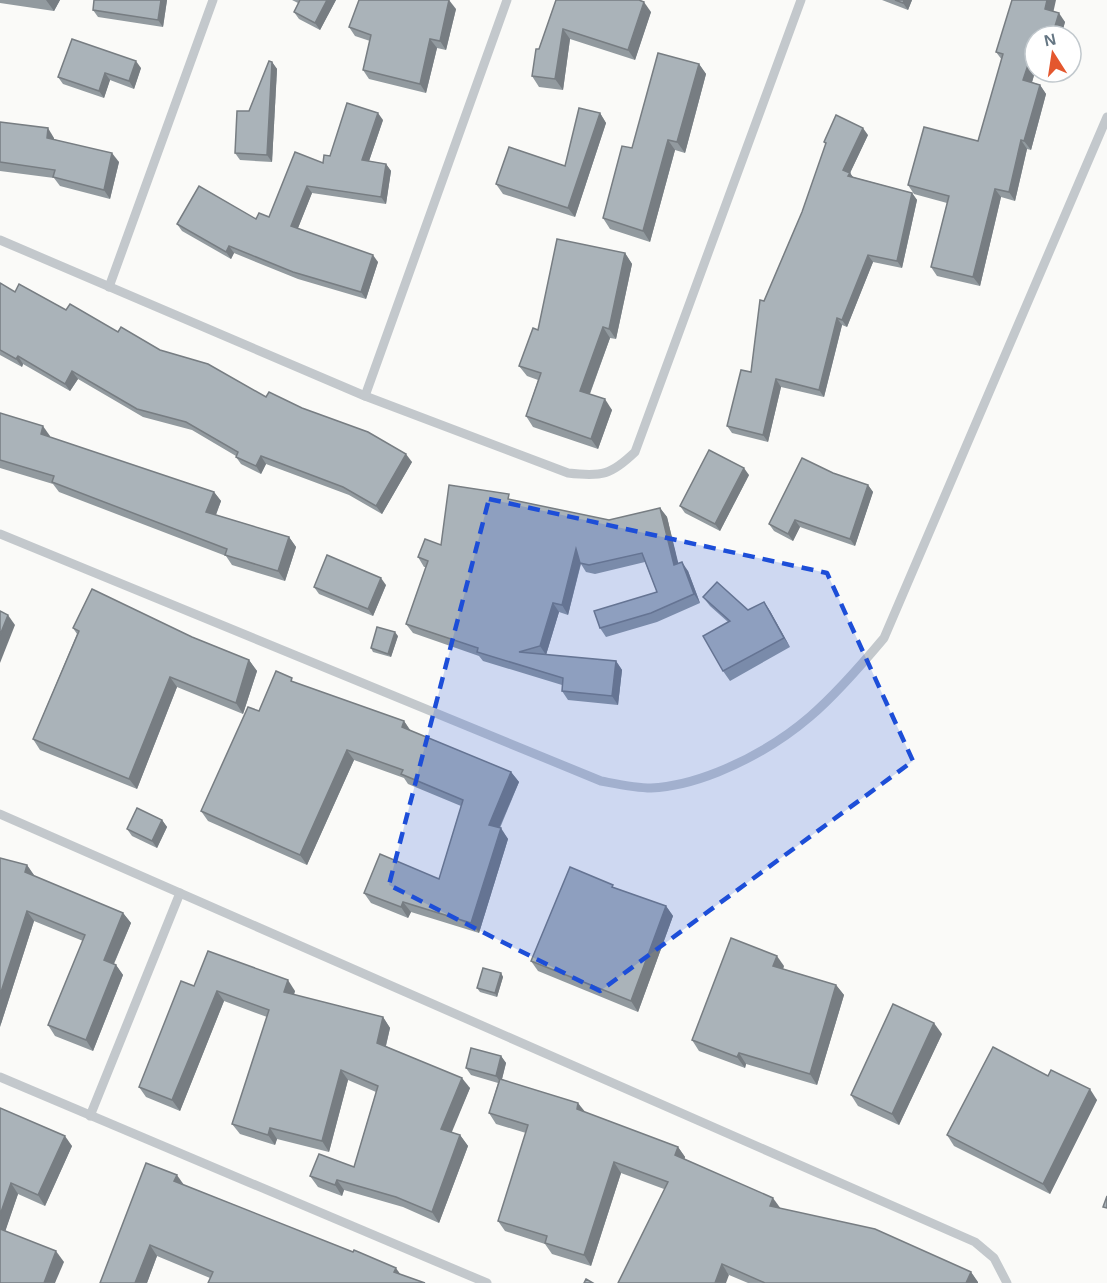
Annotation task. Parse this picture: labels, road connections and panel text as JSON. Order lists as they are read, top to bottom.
{
  "north": "top"
}
